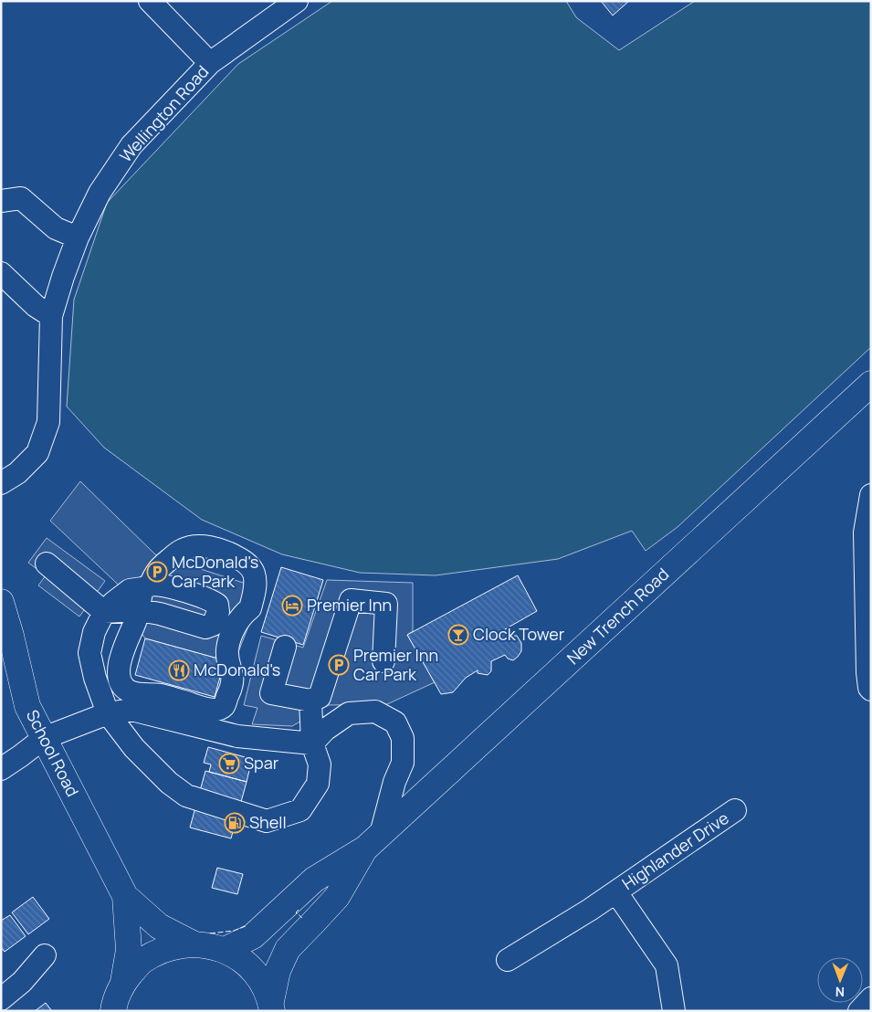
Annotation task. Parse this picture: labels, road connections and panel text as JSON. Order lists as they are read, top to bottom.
{
  "streets": {
    "main road": ["New Trench Road", "School Road"],
    "street": ["Wellington Road", "Highlander Drive"]
  },
  "places": {
    "parking": ["McDonald's Car Park", "Premier Inn Car Park"],
    "hotel": ["Premier Inn"],
    "bar": ["Clock Tower"],
    "restaurant": ["McDonald's"],
    "supermarket": ["Spar"],
    "fuel station": ["Shell"]
  },
  "north": "bottom"
}
